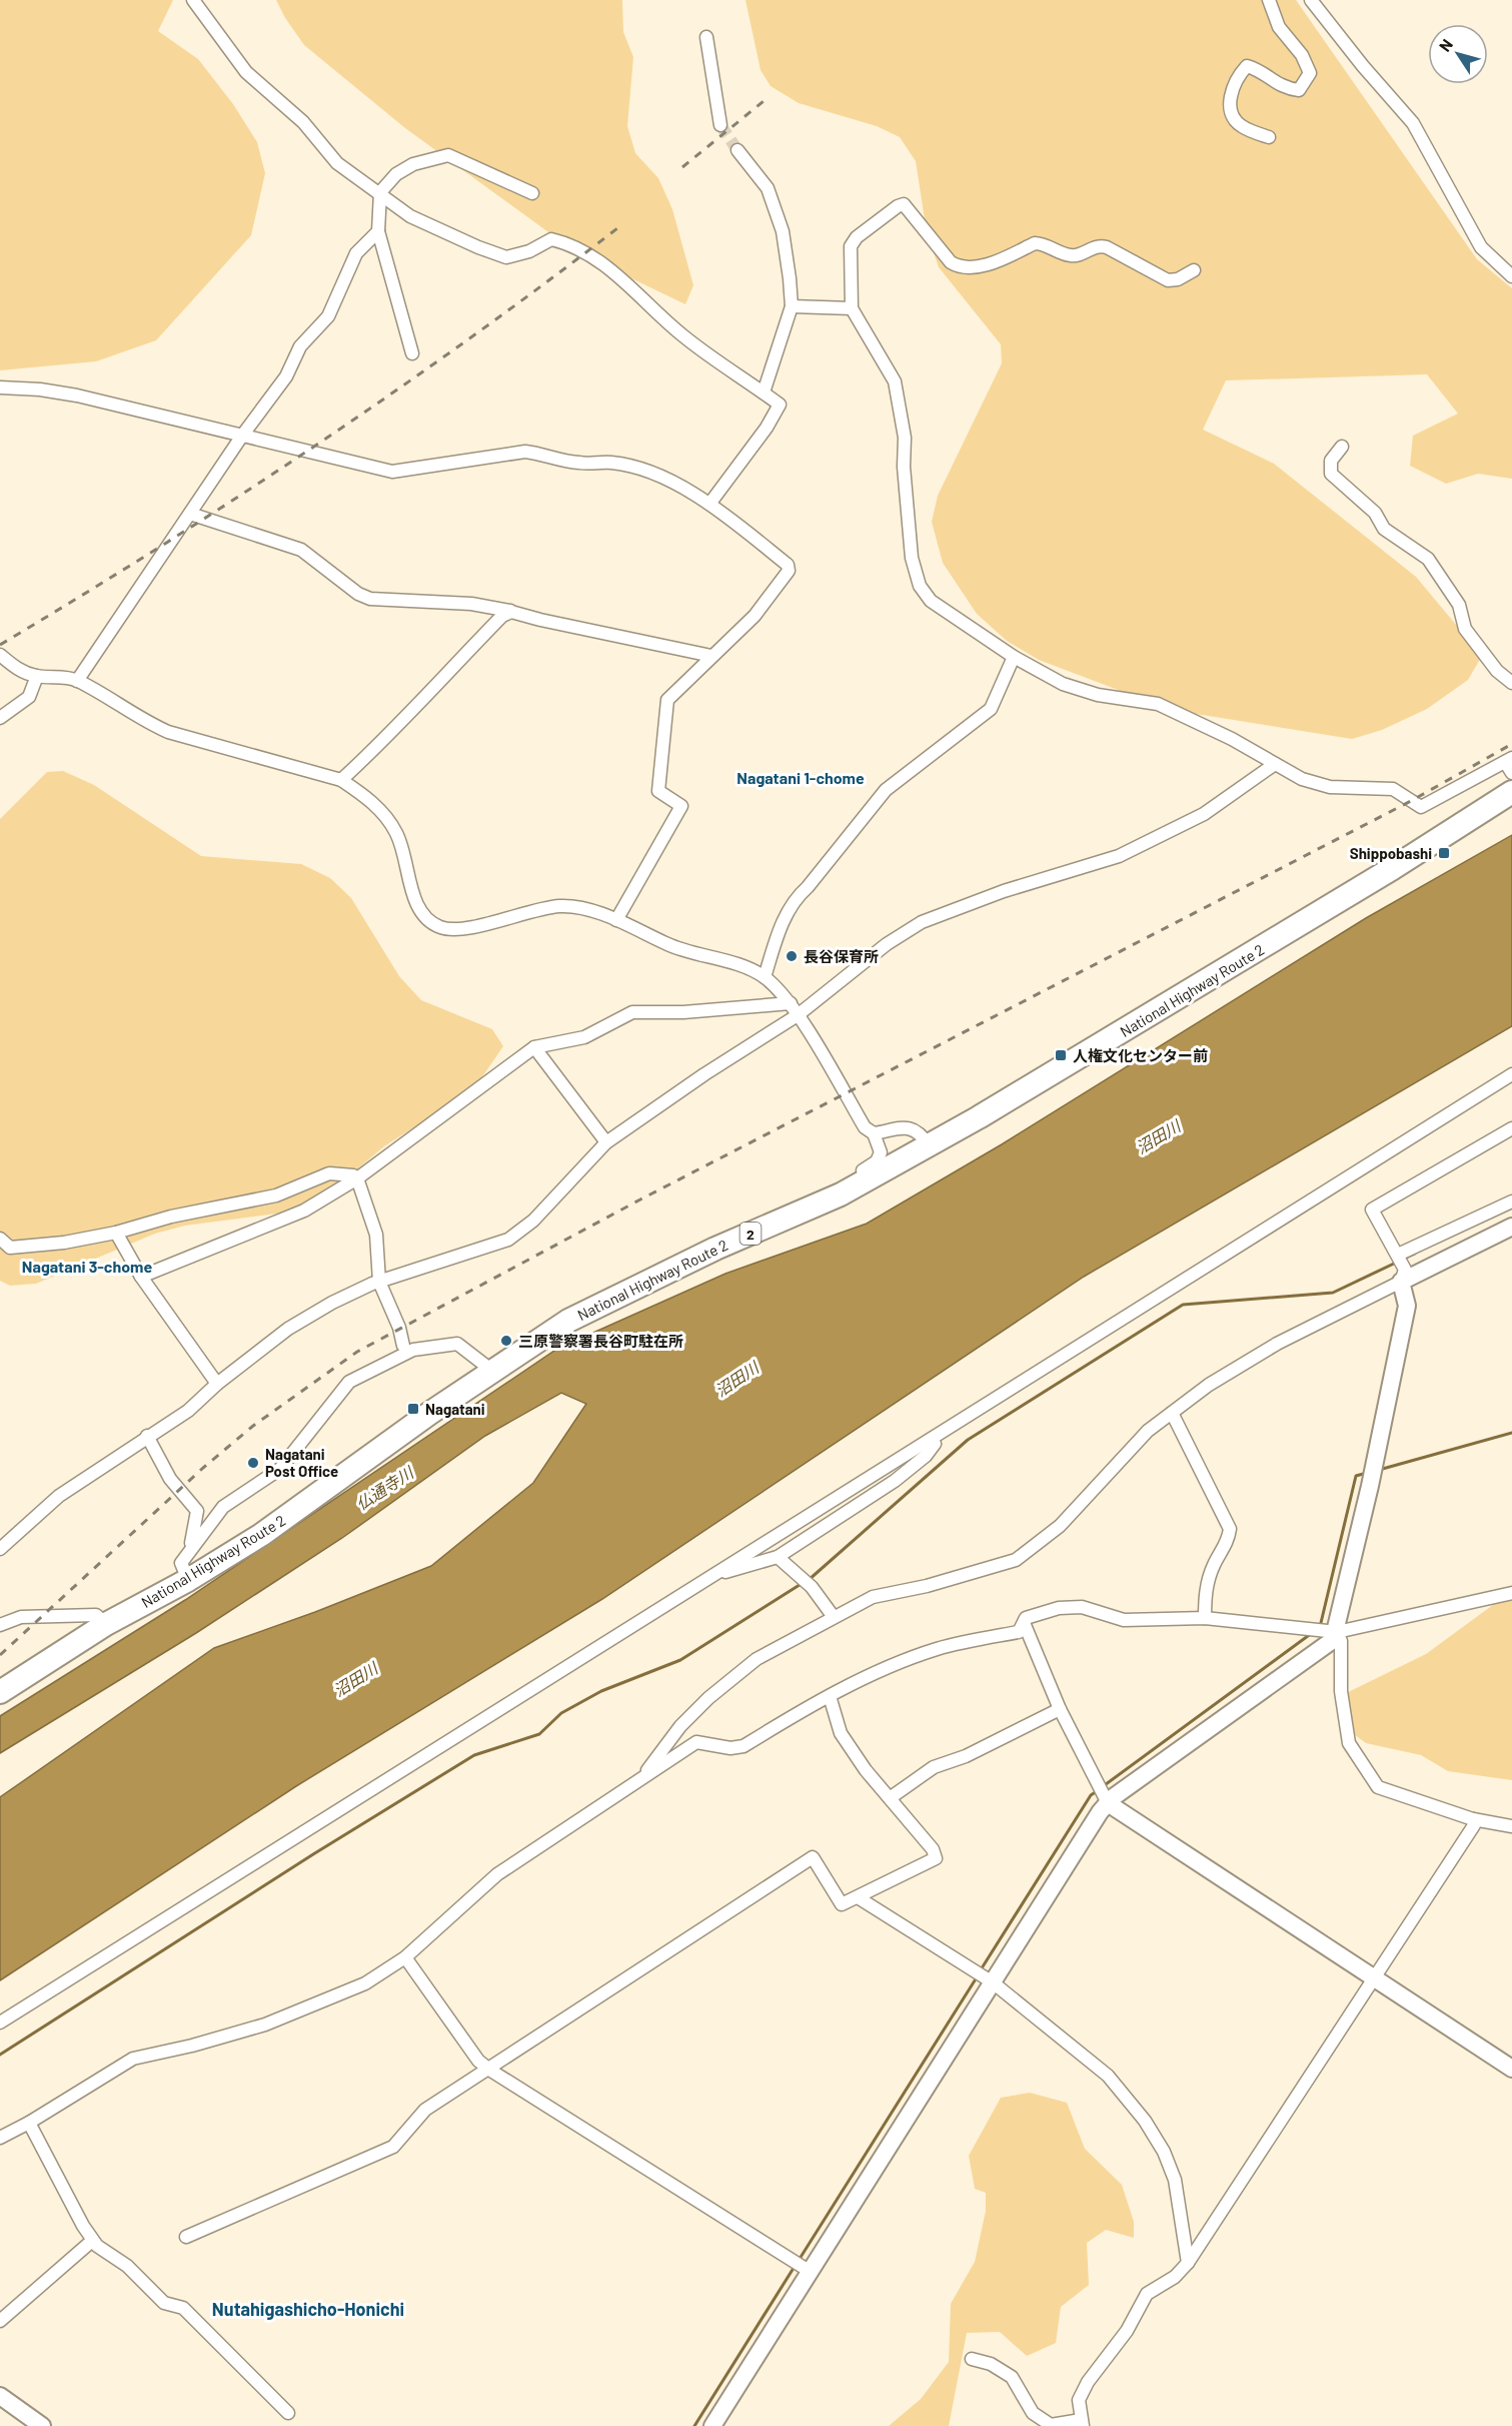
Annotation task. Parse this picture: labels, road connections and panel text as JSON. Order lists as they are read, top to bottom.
{
  "streets": {
    "highway": ["National Highway Route 2", "2"]
  },
  "districts": ["Nagatani 1-chome", "Nagatani 3-chome", "Nutahigashicho-Honichi"],
  "water": ["沼田川", "仏通寺川"],
  "places": {
    "transit": ["Shippobashi", "人権文化センター前", "Nagatani"],
    "other": ["長谷保育所", "三原警察署長谷町駐在所", "Nagatani Post Office"]
  },
  "north": "top left"
}
